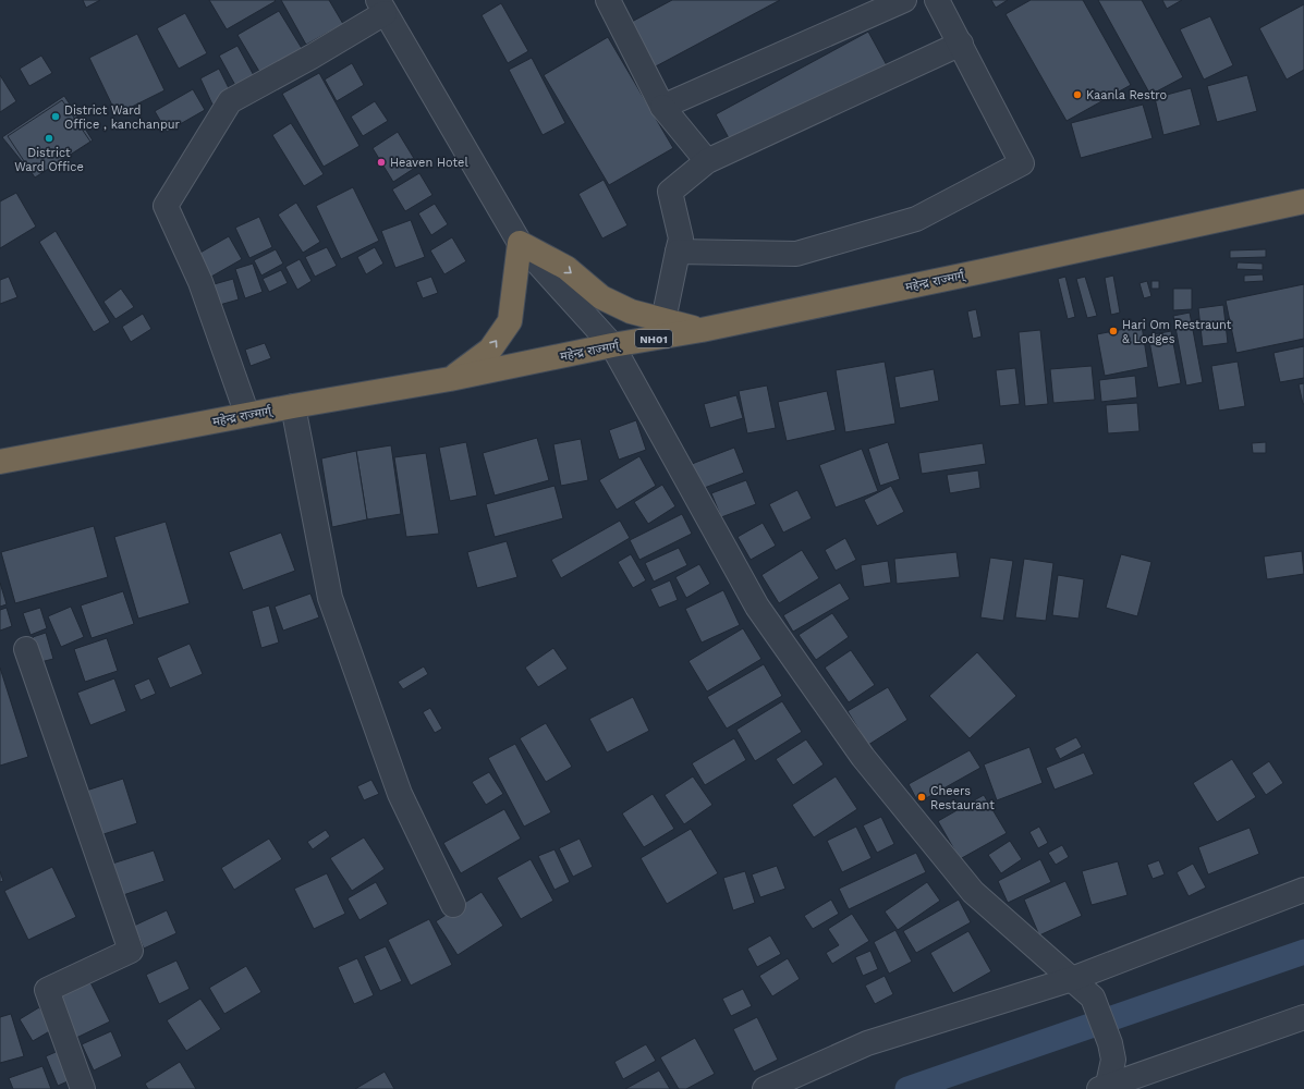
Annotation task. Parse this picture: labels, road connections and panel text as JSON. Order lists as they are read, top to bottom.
{
  "streets": {
    "highway": ["महेन्द्र राज्मार्ग्", "NH01"]
  },
  "places": [
    "Kaanla Restro",
    "District Ward Office , kanchanpur",
    "District Ward Office",
    "Heaven Hotel",
    "Hari Om Restraunt & Lodges",
    "Cheers Restaurant"
  ]
}
